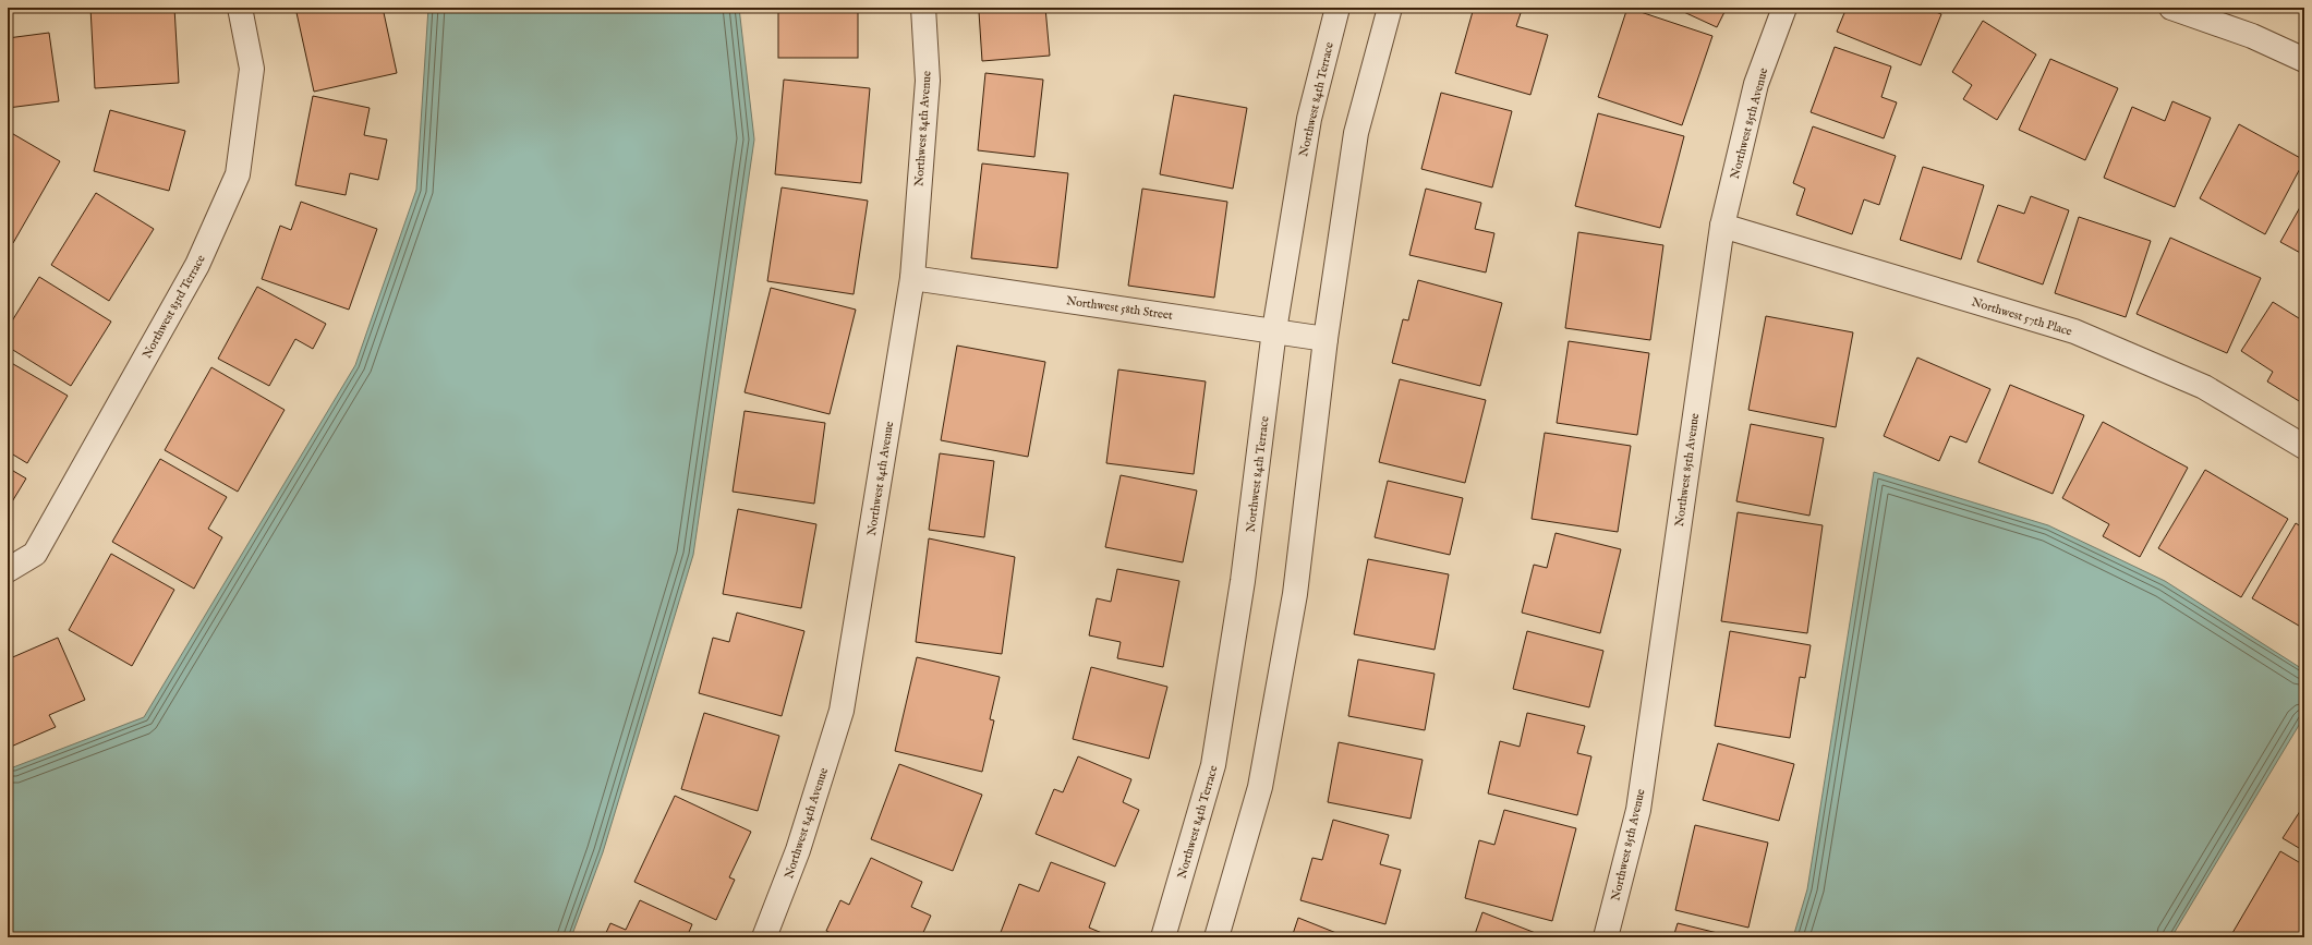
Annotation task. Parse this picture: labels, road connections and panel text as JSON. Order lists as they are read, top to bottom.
{
  "streets": {
    "street": [
      "Northwest 84th Terrace",
      "Northwest 85th Avenue",
      "Northwest 84th Avenue",
      "Northwest 83rd Terrace",
      "Northwest 58th Street",
      "Northwest 57th Place"
    ]
  },
  "crossings": [
    ["Northwest 84th Terrace", "Northwest 58th Street"],
    ["Northwest 85th Avenue", "Northwest 57th Place"],
    ["Northwest 84th Avenue", "Northwest 58th Street"]
  ]
}
